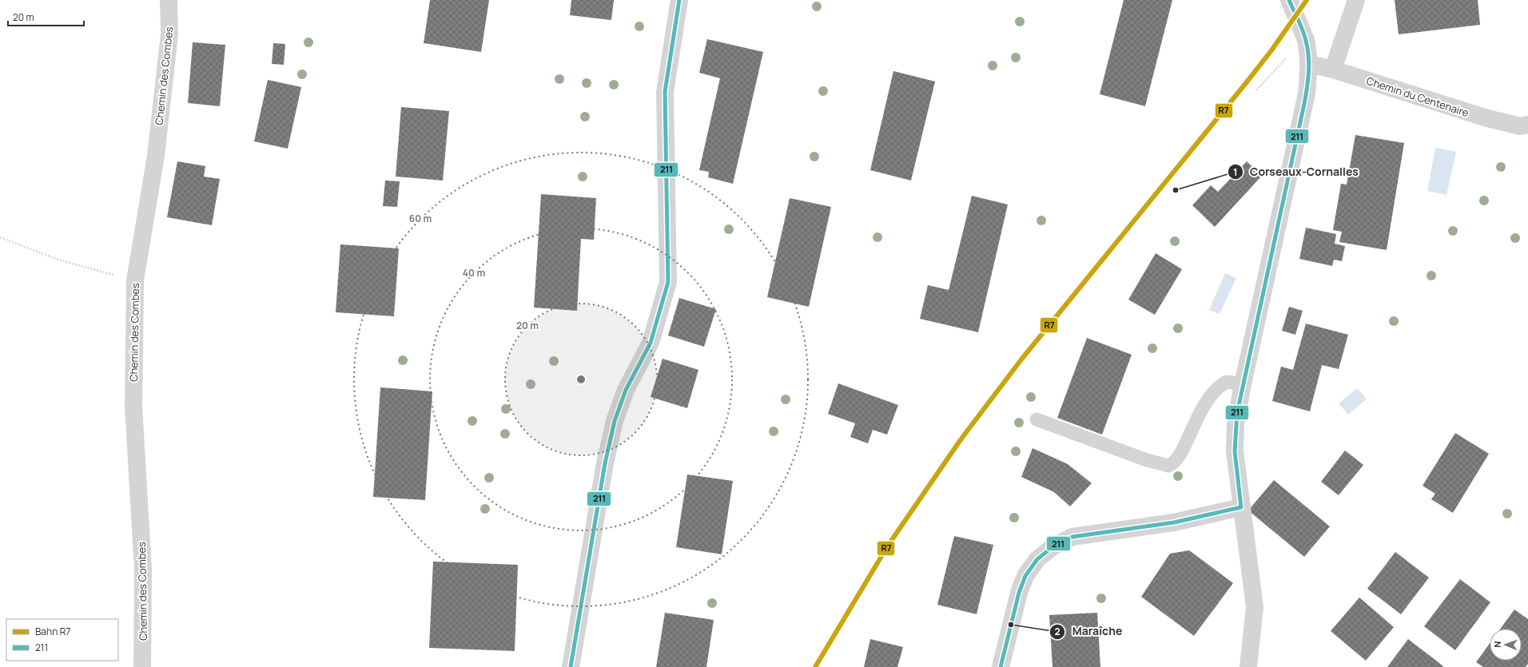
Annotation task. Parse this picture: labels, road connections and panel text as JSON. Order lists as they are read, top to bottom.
{
  "streets": {
    "street": ["Chemin des Combes", "Chemin du Centenaire"]
  },
  "places": ["Corseaux-Cornalles", "Maraîche"],
  "lines": ["rail line R7", "transit line 211"],
  "legend": ["Bahn R7", "211"],
  "scale_bar": "20 m",
  "north": "left",
  "rings": ["60 m", "40 m", "20 m"]
}
